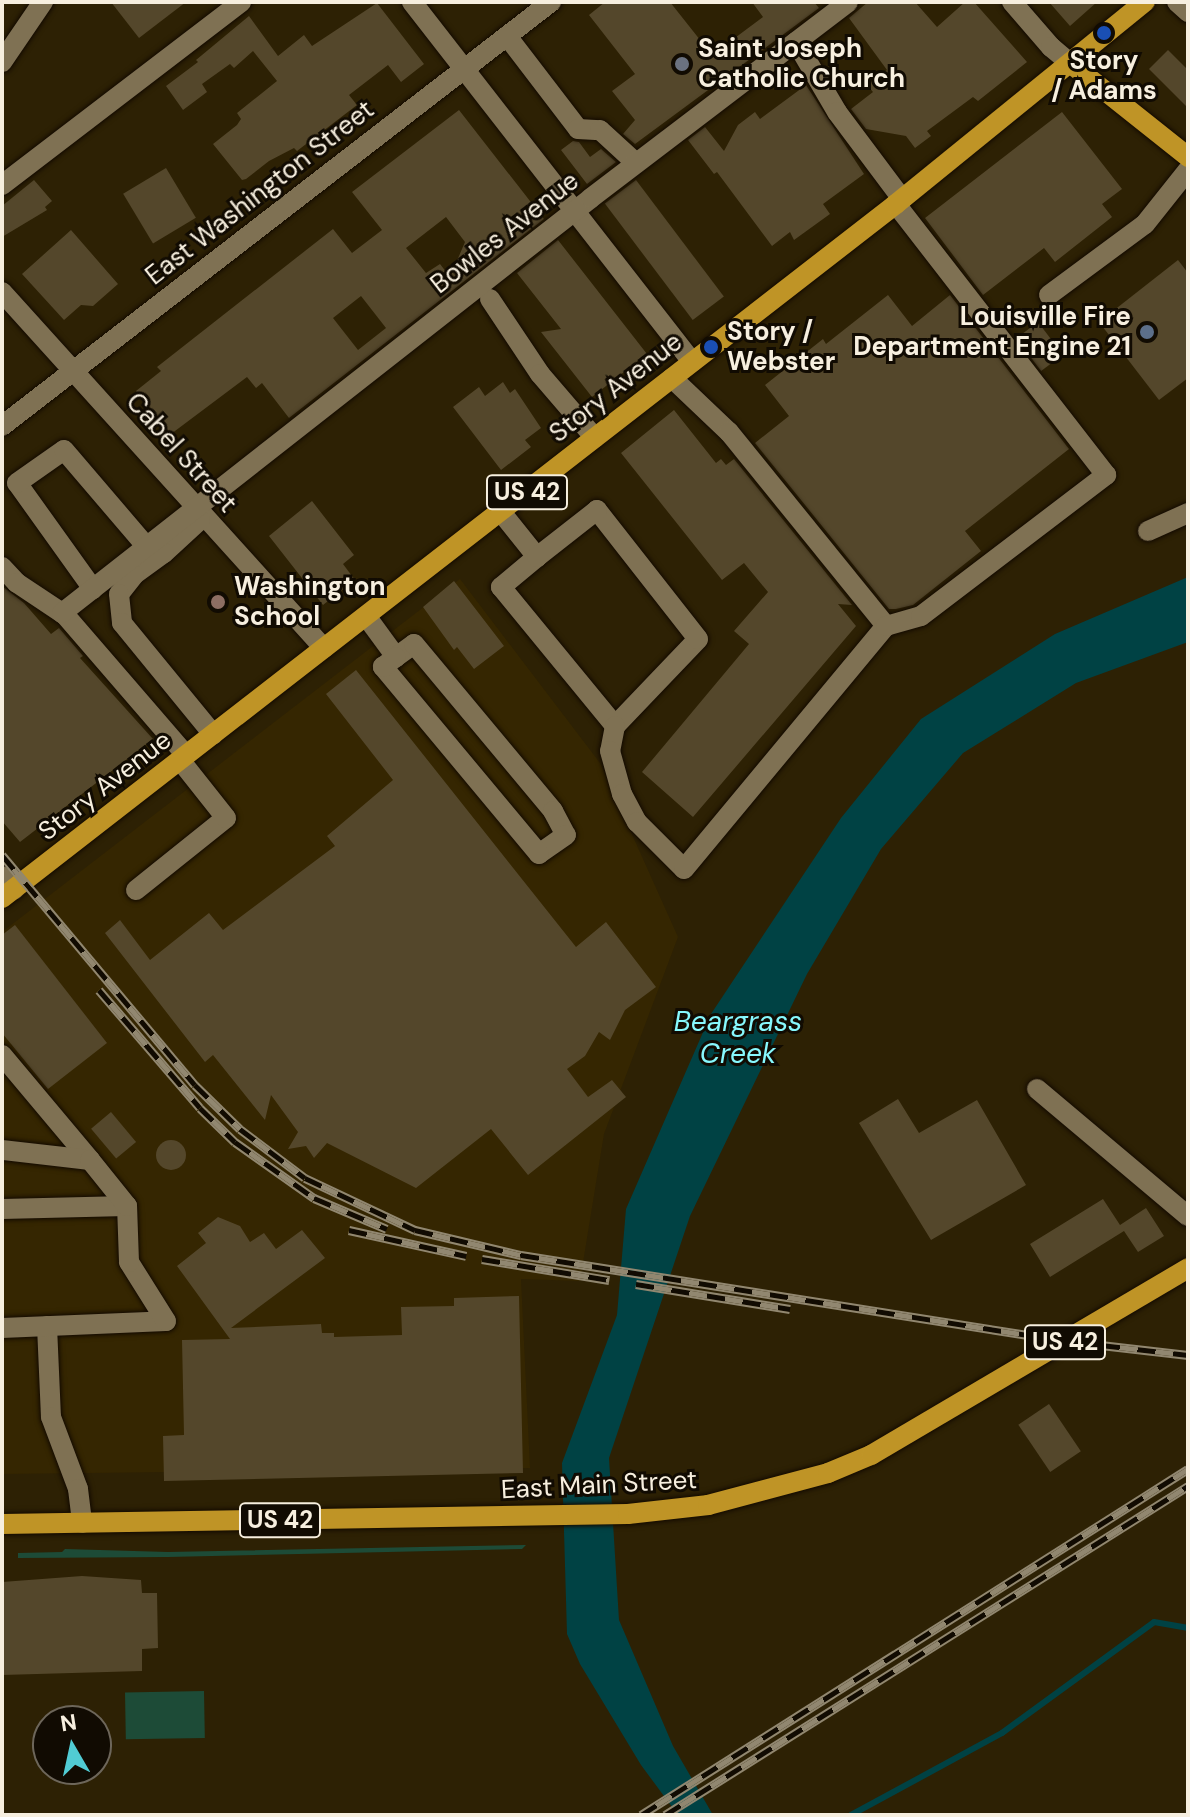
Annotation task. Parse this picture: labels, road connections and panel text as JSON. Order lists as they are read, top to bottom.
{
  "streets": {
    "main road": ["Story Avenue", "US 42", "East Main Street"],
    "street": ["East Washington Street", "Bowles Avenue", "Cabel Street"]
  },
  "crossings": [
    ["East Washington Street", "Cabel Street"],
    ["Bowles Avenue", "Cabel Street"],
    ["Story Avenue", "Cabel Street"]
  ],
  "water": ["Beargrass Creek"],
  "places": [
    "Story / Adams",
    "Saint Joseph Catholic Church",
    "Louisville Fire Department Engine 21",
    "Story / Webster",
    "Washington School"
  ],
  "north": "top"
}
